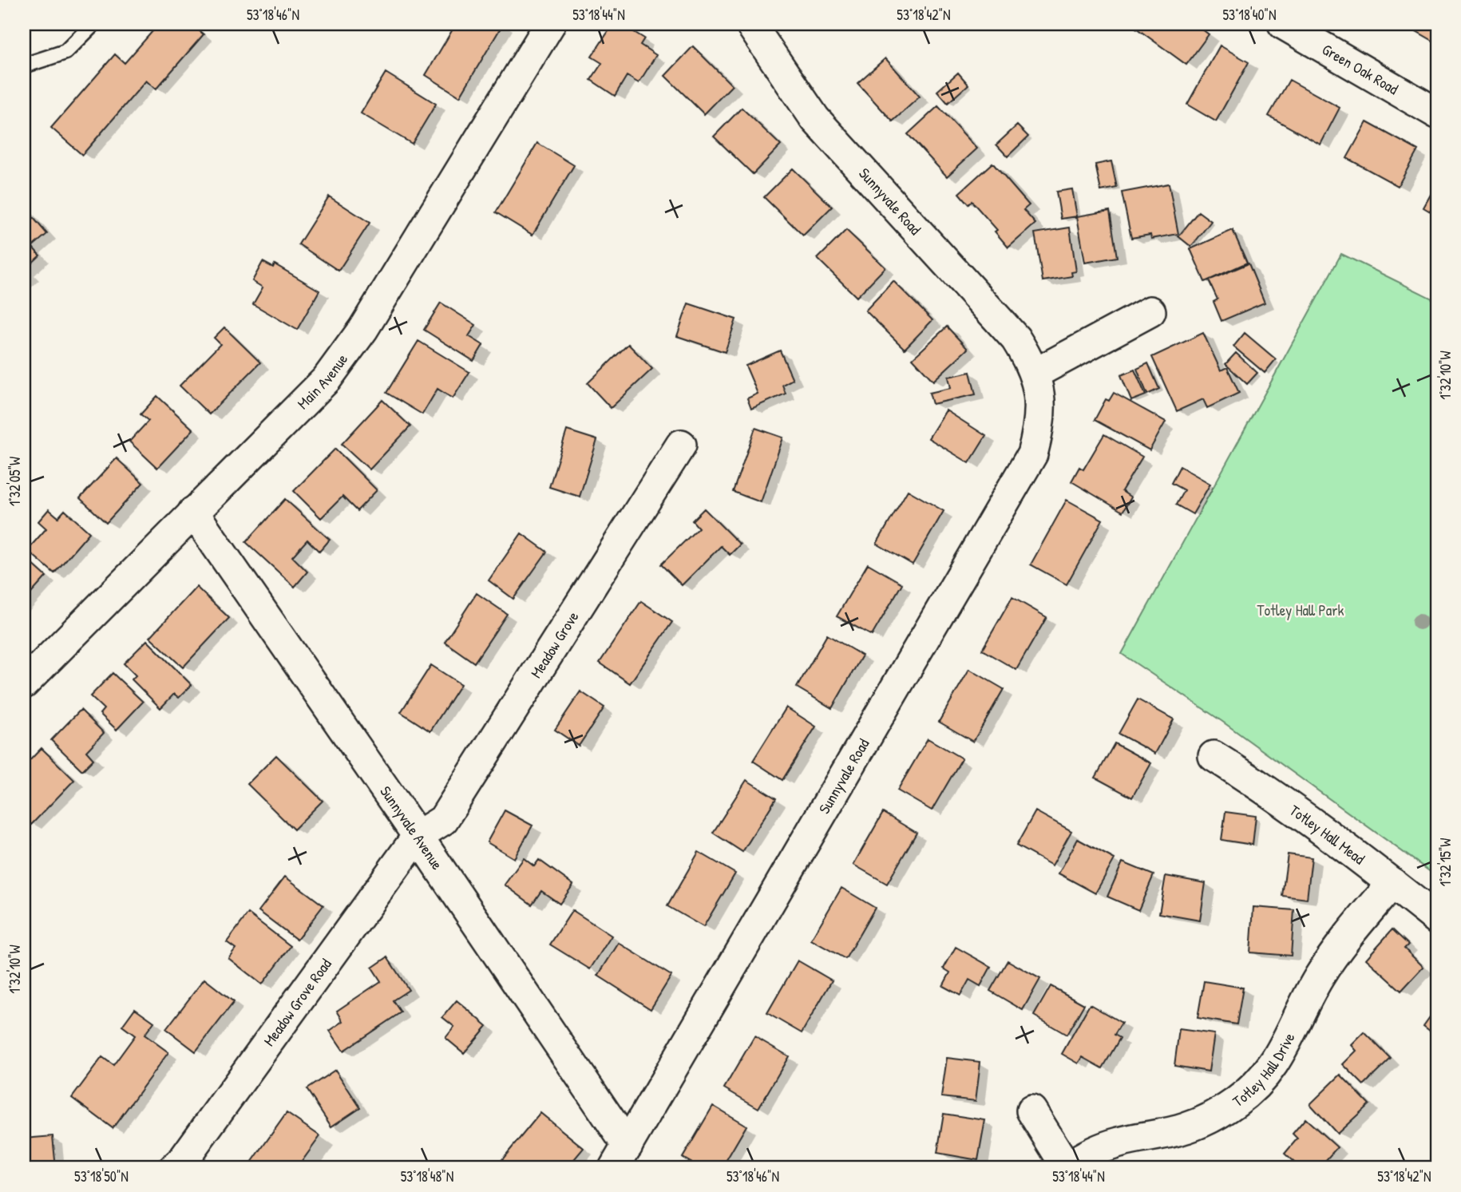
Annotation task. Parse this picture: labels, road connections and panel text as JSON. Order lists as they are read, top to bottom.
{
  "streets": {
    "street": [
      "Green Oak Road",
      "Sunnyvale Road",
      "Main Avenue",
      "Meadow Grove",
      "Sunnyvale Avenue",
      "Totley Hall Mead",
      "Meadow Grove Road",
      "Totley Hall Drive"
    ]
  },
  "crossings": [
    ["Sunnyvale Road", "Sunnyvale Avenue"],
    ["Main Avenue", "Sunnyvale Avenue"],
    ["Meadow Grove", "Sunnyvale Avenue"],
    ["Meadow Grove", "Meadow Grove Road"],
    ["Sunnyvale Avenue", "Meadow Grove Road"],
    ["Totley Hall Mead", "Totley Hall Drive"]
  ],
  "parks": ["Totley Hall Park"],
  "coordinates": [
    "53°18'46\"N",
    "53°18'44\"N",
    "53°18'42\"N",
    "53°18'40\"N",
    "1°32'10\"W",
    "1°32'05\"W",
    "1°32'15\"W",
    "53°18'50\"N",
    "53°18'48\"N"
  ]
}
